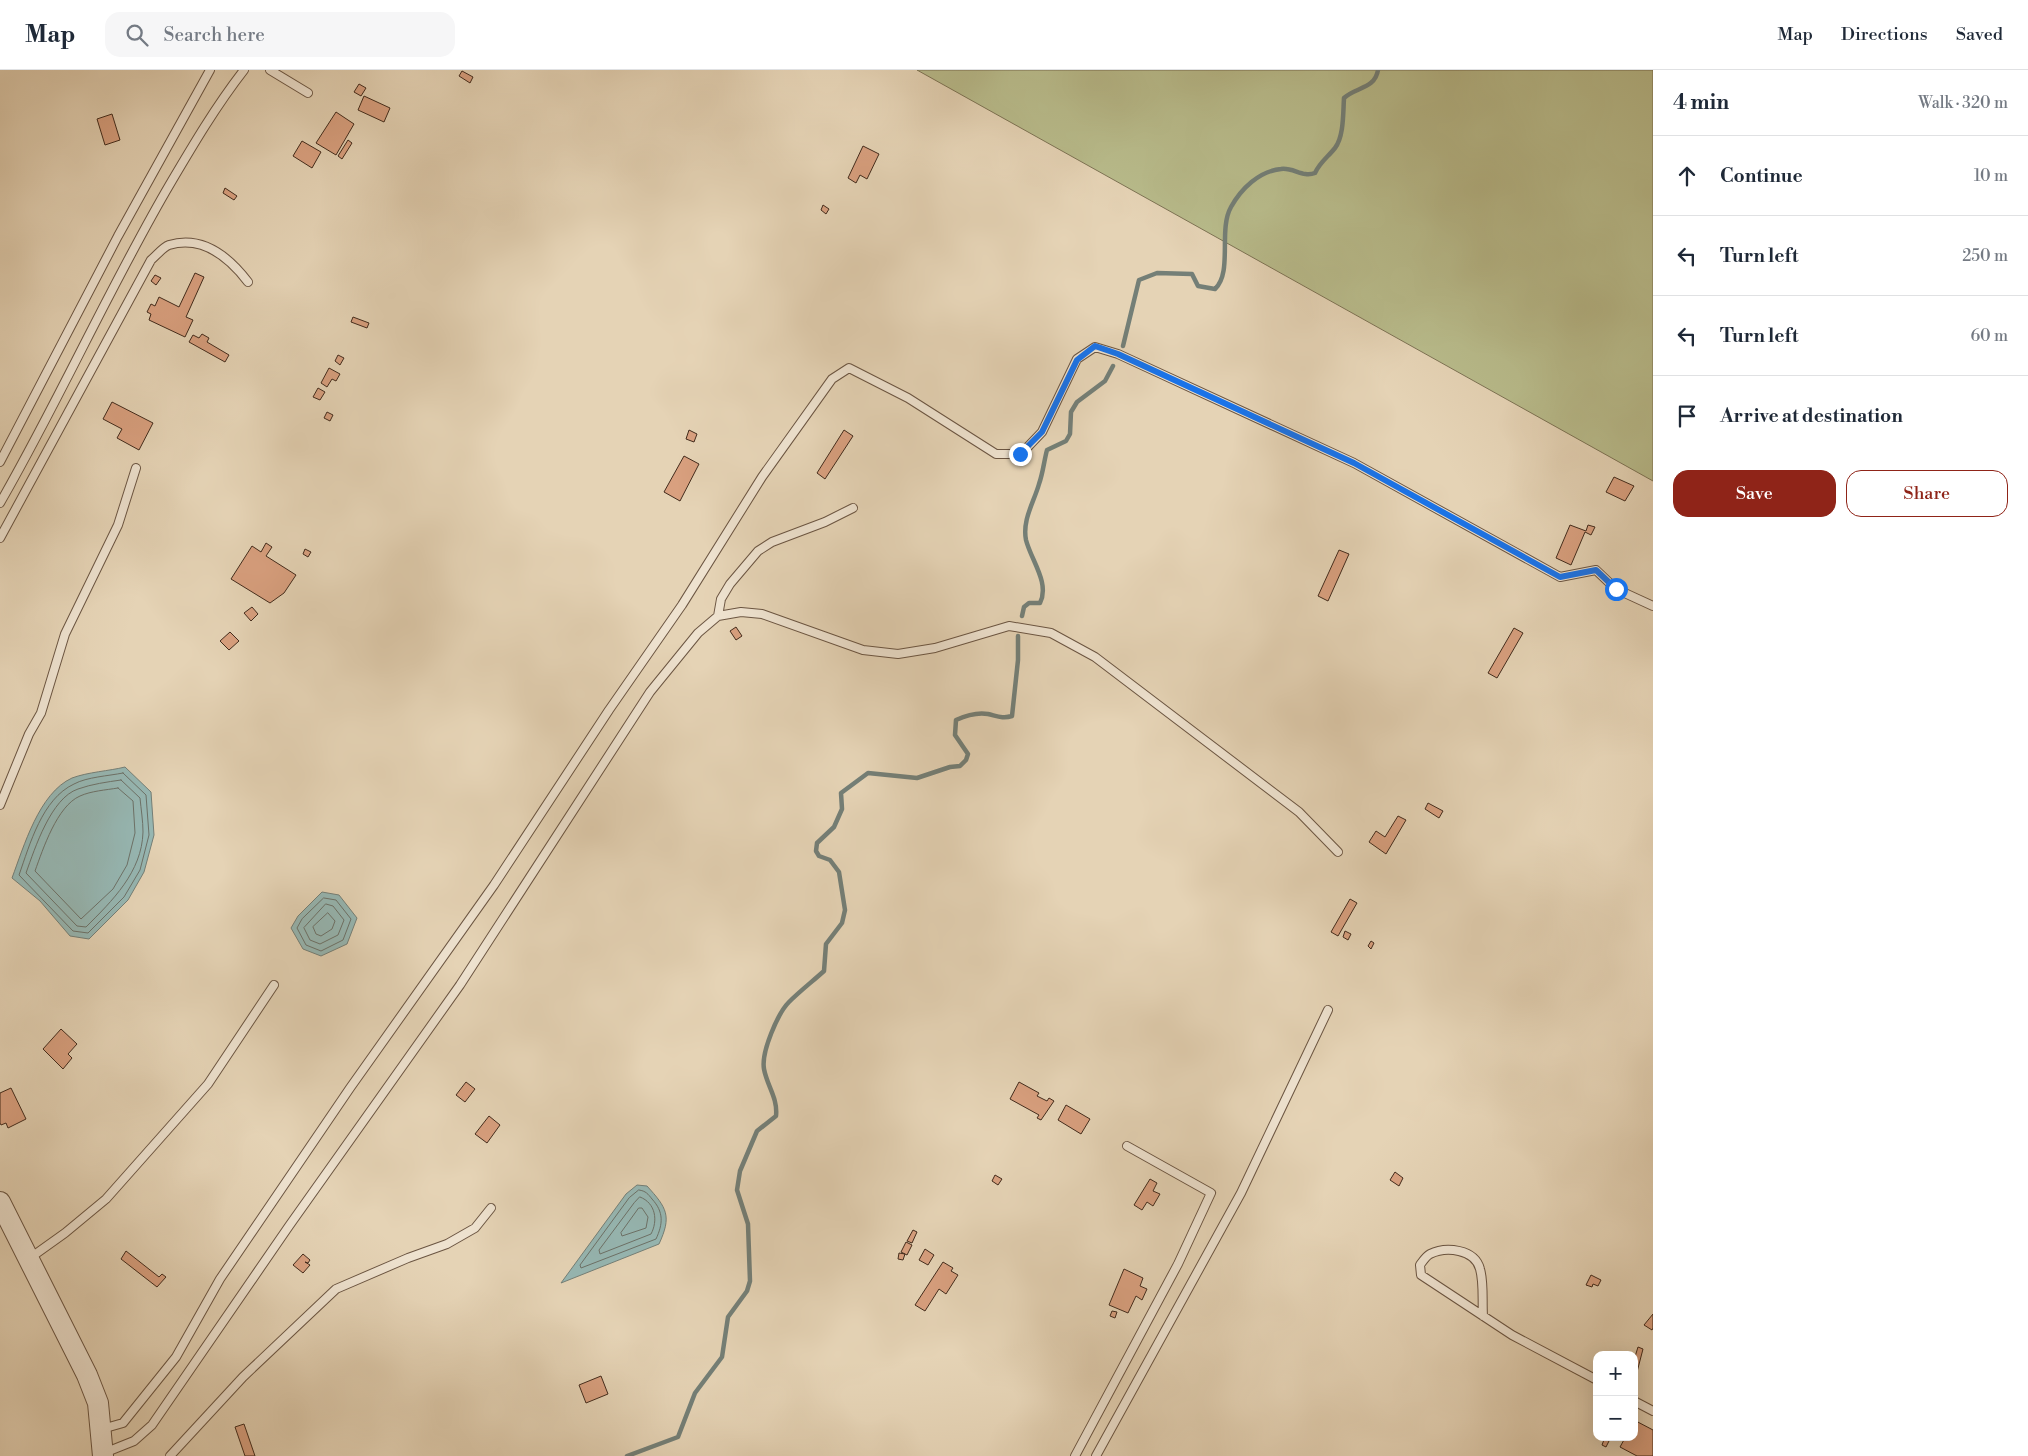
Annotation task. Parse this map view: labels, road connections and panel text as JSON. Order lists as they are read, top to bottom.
{
  "page": {
    "header": "Map",
    "search": "Search here",
    "nav": ["Map", "Directions", "Saved"],
    "heading": ["4 min", "Walk · 320 m"],
    "list": [
      ["Continue", "10 m"],
      ["Turn left", "250 m"],
      ["Turn left", "60 m"],
      "Arrive at destination"
    ],
    "buttons": ["Save", "Share"],
    "map_buttons": ["+", "−"]
  }
}
